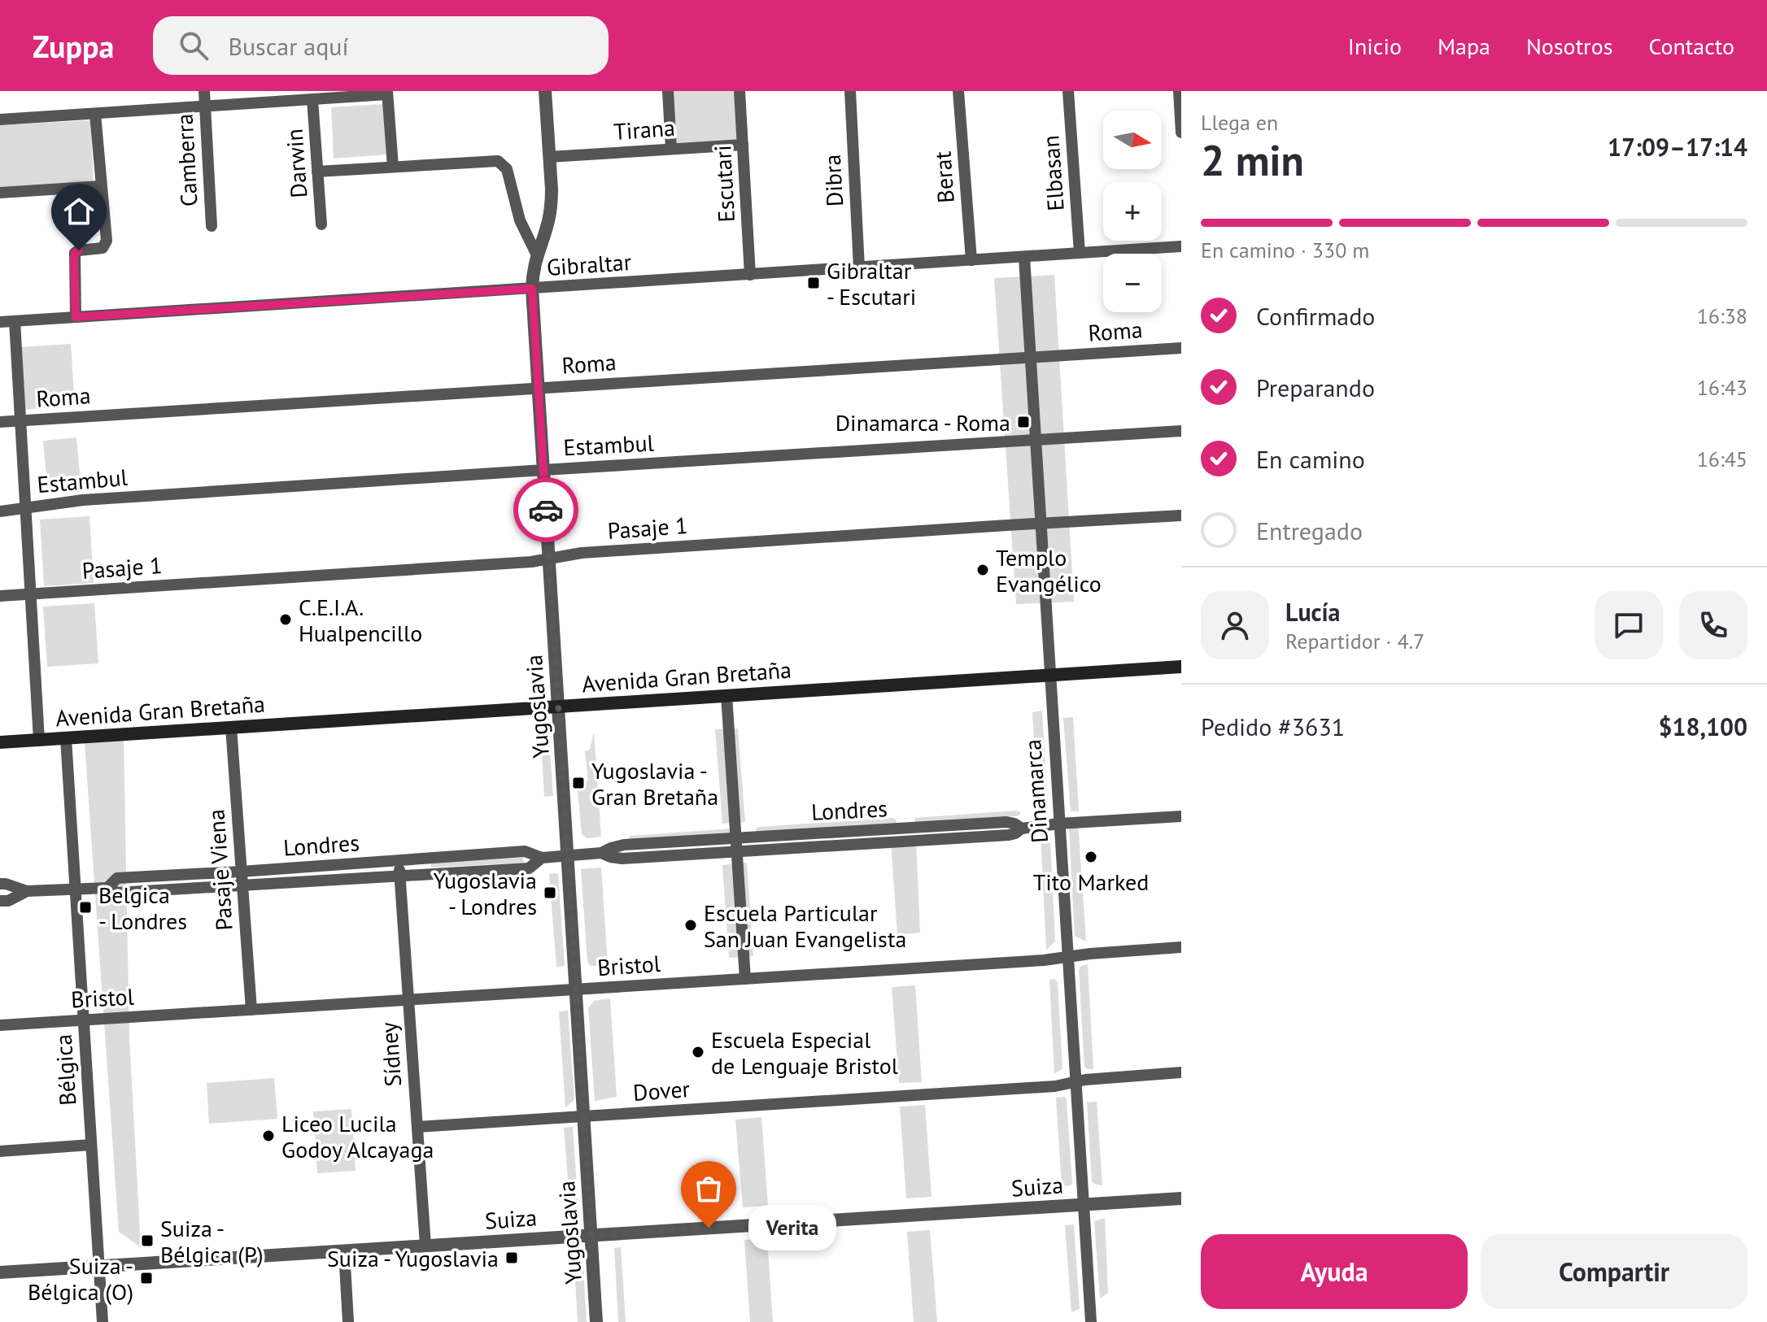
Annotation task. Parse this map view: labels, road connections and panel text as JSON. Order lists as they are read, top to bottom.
{
  "streets": {
    "main road": ["Avenida Gran Bretaña"],
    "street": [
      "Tirana",
      "Camberra",
      "Darwin",
      "Elbasan",
      "Berat",
      "Dibra",
      "Escutari",
      "Gibraltar",
      "Roma",
      "Estambul",
      "Pasaje 1",
      "Yugoslavia",
      "Dinamarca",
      "Londres",
      "Pasaje Viena",
      "Bristol",
      "Sídney",
      "Bélgica",
      "Dover",
      "Suiza"
    ]
  },
  "crossings": [
    ["Tirana", "Escutari"],
    ["Tirana", "Yugoslavia"],
    ["Elbasan", "Gibraltar"],
    ["Berat", "Gibraltar"],
    ["Dibra", "Gibraltar"],
    ["Escutari", "Gibraltar"],
    ["Gibraltar", "Yugoslavia"],
    ["Gibraltar", "Dinamarca"],
    ["Roma", "Yugoslavia"],
    ["Roma", "Dinamarca"],
    ["Estambul", "Yugoslavia"],
    ["Estambul", "Dinamarca"],
    ["Pasaje 1", "Yugoslavia"],
    ["Pasaje 1", "Dinamarca"],
    ["Avenida Gran Bretaña", "Yugoslavia"],
    ["Avenida Gran Bretaña", "Dinamarca"],
    ["Avenida Gran Bretaña", "Pasaje Viena"],
    ["Avenida Gran Bretaña", "Bélgica"],
    ["Yugoslavia", "Londres"],
    ["Yugoslavia", "Bristol"],
    ["Yugoslavia", "Dover"],
    ["Yugoslavia", "Suiza"],
    ["Dinamarca", "Londres"],
    ["Dinamarca", "Bristol"],
    ["Dinamarca", "Dover"],
    ["Dinamarca", "Suiza"],
    ["Londres", "Pasaje Viena"],
    ["Londres", "Sídney"],
    ["Londres", "Bélgica"],
    ["Pasaje Viena", "Bristol"],
    ["Bristol", "Sídney"],
    ["Bristol", "Bélgica"],
    ["Sídney", "Dover"],
    ["Sídney", "Suiza"],
    ["Bélgica", "Suiza"]
  ],
  "places": {
    "transit": [
      "Gibraltar - Escutari",
      "Dinamarca - Roma",
      "Yugoslavia - Gran Bretaña",
      "Yugoslavia - Londres",
      "Belgica - Londres",
      "Suiza - Bélgica (P)",
      "Suiza - Yugoslavia",
      "Suiza - Bélgica (O)"
    ],
    "other": [
      "Templo Evangélico",
      "C.E.I.A. Hualpencillo",
      "Tito Marked",
      "Escuela Particular San Juan Evangelista",
      "Escuela Especial de Lenguaje Bristol",
      "Liceo Lucila Godoy Alcayaga",
      "Verita"
    ]
  },
  "north": "right",
  "page": {
    "header": "Zuppa",
    "search": "Buscar aquí",
    "nav": [
      "Inicio",
      "Mapa",
      "Nosotros",
      "Contacto"
    ],
    "heading": ["2 min", "Llega en", "17:09–17:14"],
    "panel": [
      "Lucía",
      "Repartidor · 4.7",
      "Pedido #3631",
      "$18,100"
    ],
    "map_buttons": ["+", "−"],
    "bar": "En camino · 330 m",
    "list": [
      ["Confirmado", "16:38"],
      ["Preparando", "16:43"],
      ["En camino", "16:45"],
      "Entregado"
    ],
    "bubble": "Verita",
    "buttons": ["Ayuda", "Compartir"]
  }
}
